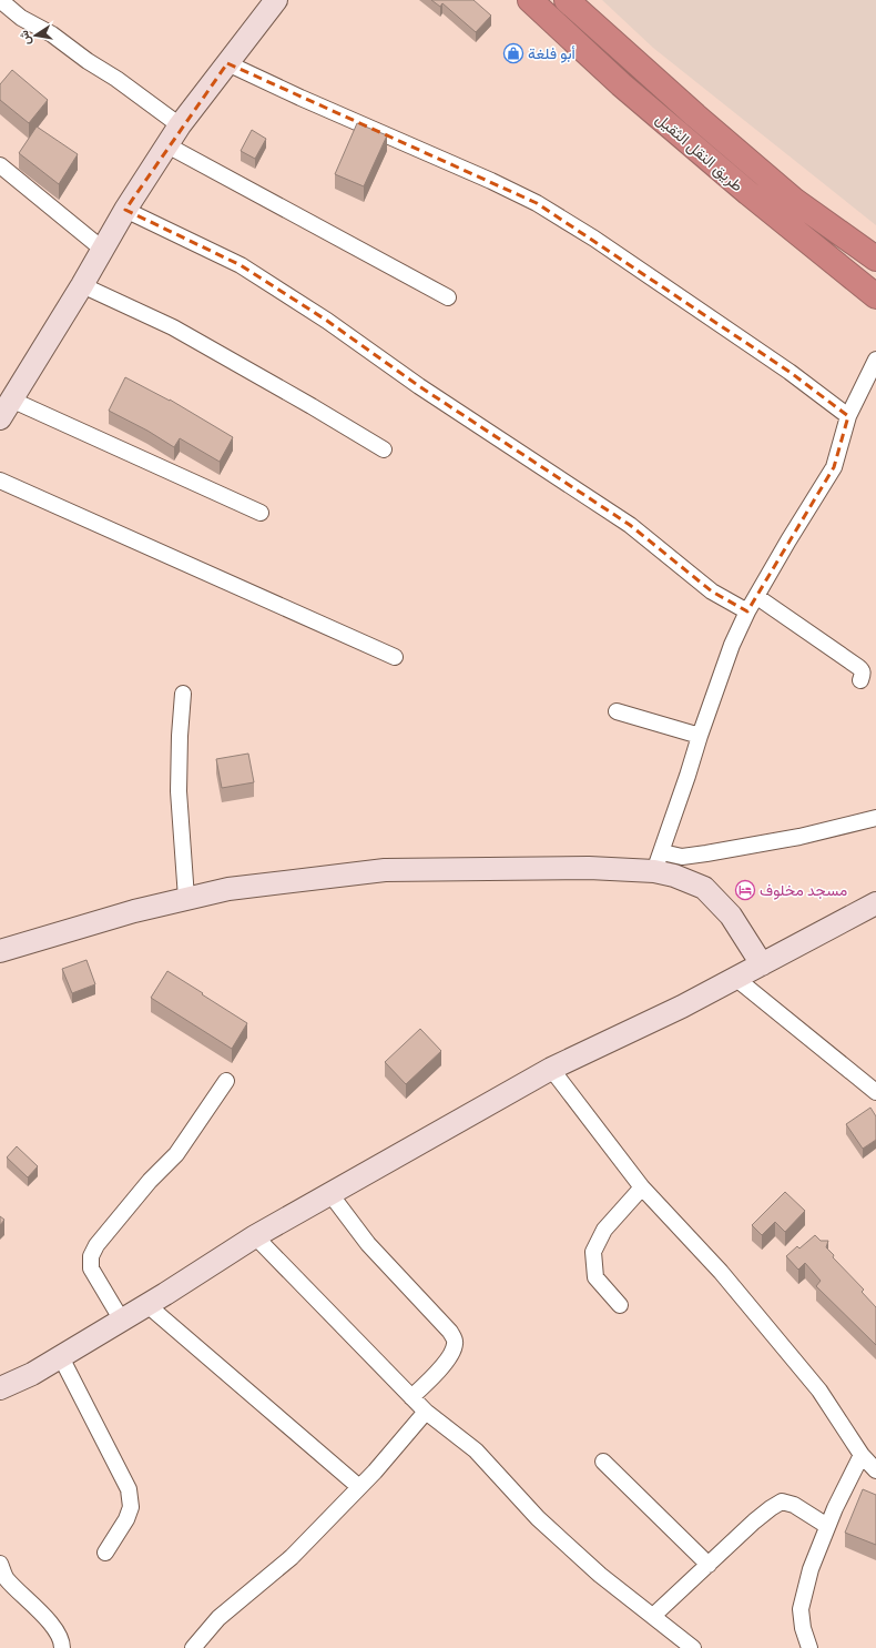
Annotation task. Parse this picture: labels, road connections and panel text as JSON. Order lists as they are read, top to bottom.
{
  "streets": {
    "highway": ["طريق النقل الثقيل"]
  },
  "places": {
    "shop": ["أبو فلغة"],
    "hotel": ["مسجد مخلوف"]
  },
  "north": "left"
}
